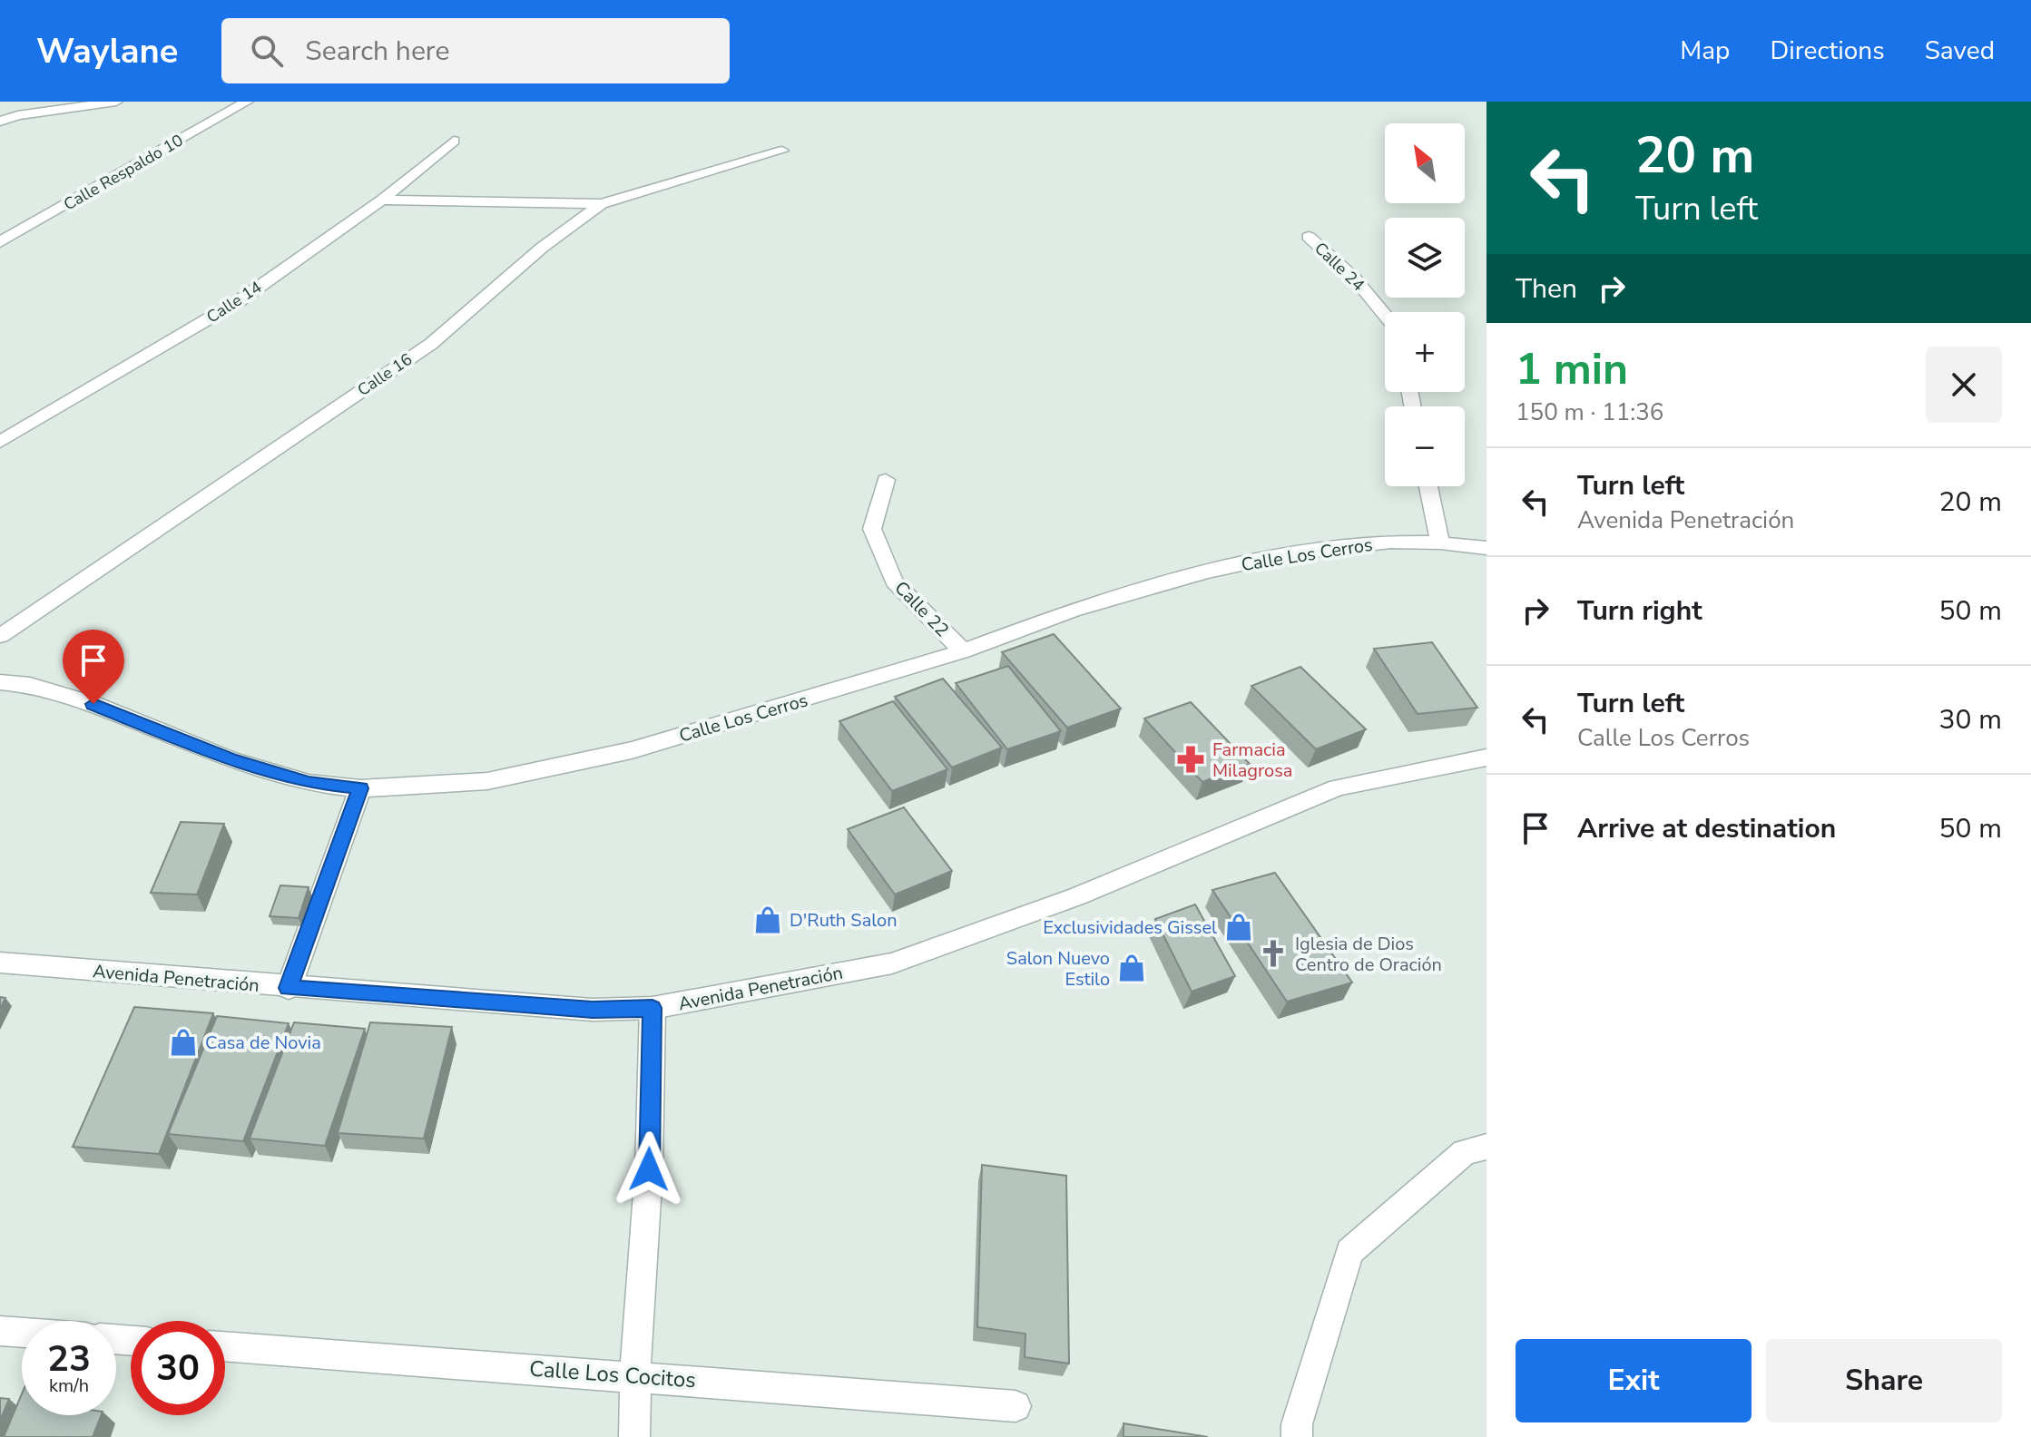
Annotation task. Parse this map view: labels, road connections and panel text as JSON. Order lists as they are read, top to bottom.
{
  "streets": {
    "street": [
      "Calle Respaldo 10",
      "Calle 24",
      "Calle 14",
      "Calle 16",
      "Calle Los Cerros",
      "Calle 22",
      "Avenida Penetración",
      "Calle Los Cocitos"
    ]
  },
  "crossings": [
    ["Calle Los Cerros", "Calle 22"]
  ],
  "places": {
    "pharmacy": ["Farmacia Milagrosa"],
    "shop": [
      "D'Ruth Salon",
      "Exclusividades Gissel",
      "Salon Nuevo Estilo",
      "Casa de Novia"
    ],
    "church": ["Iglesia de Dios Centro de Oración"]
  },
  "north": "top left",
  "page": {
    "header": "Waylane",
    "search": "Search here",
    "nav": ["Map", "Directions", "Saved"],
    "turn": ["20 m", "Turn left"],
    "map_buttons": ["+", "−"],
    "then": "Then",
    "heading": ["1 min", "150 m · 11:36"],
    "list": [
      {
        "name": "Turn left",
        "note": "Avenida Penetración",
        "value": "20 m"
      },
      {
        "name": "Turn right",
        "value": "50 m"
      },
      {
        "name": "Turn left",
        "note": "Calle Los Cerros",
        "value": "30 m"
      },
      {
        "name": "Arrive at destination",
        "value": "50 m"
      }
    ],
    "speed": "23 km/h",
    "limit": "30",
    "buttons": ["Exit", "Share"]
  }
}
